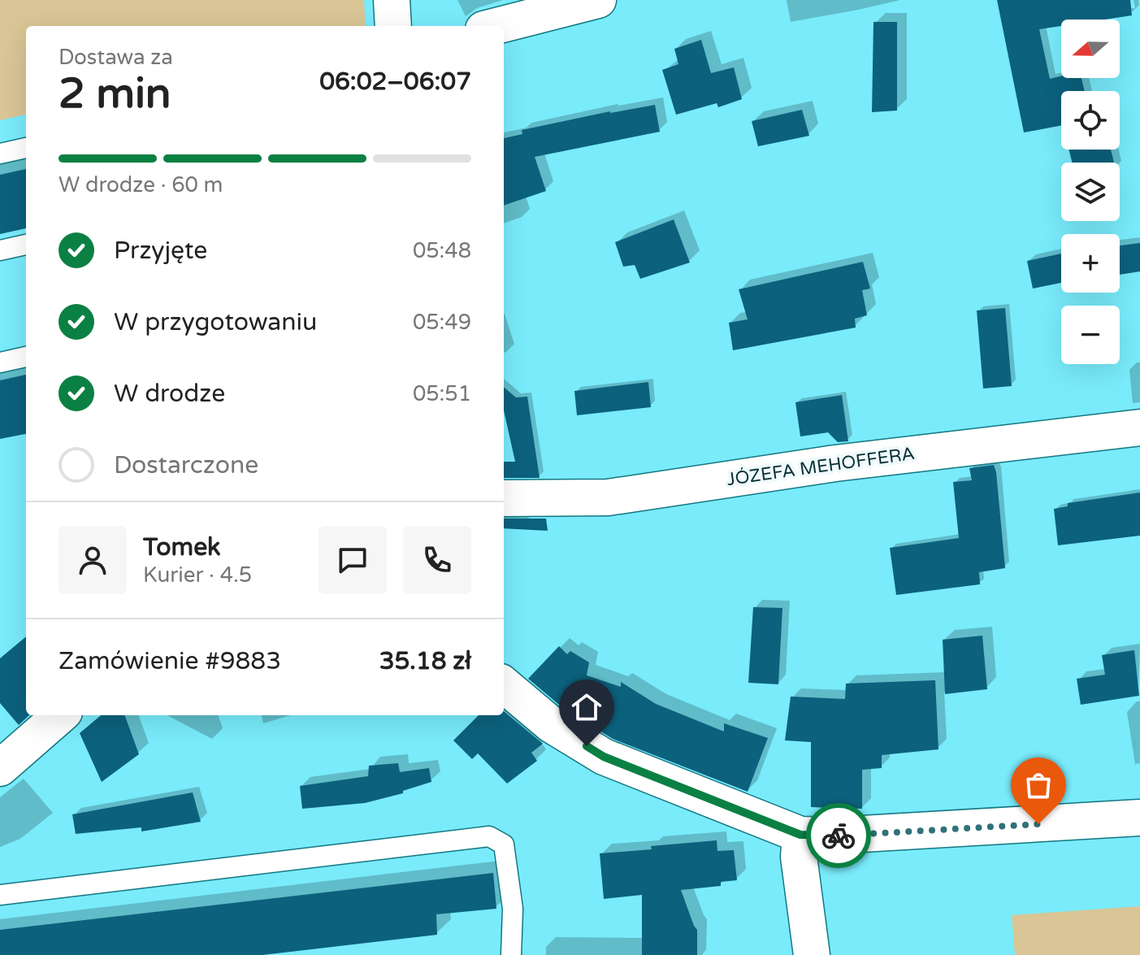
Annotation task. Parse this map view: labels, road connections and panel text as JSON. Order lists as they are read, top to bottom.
{
  "streets": {
    "street": ["JÓZEFA MEHOFFERA"]
  },
  "north": "left",
  "page": {
    "map_buttons": ["+", "−"],
    "heading": ["2 min", "Dostawa za", "06:02–06:07"],
    "panel": [
      "Tomek",
      "Kurier · 4.5",
      "Zamówienie #9883",
      "35.18 zł"
    ],
    "bar": "W drodze · 60 m",
    "list": [
      ["Przyjęte", "05:48"],
      ["W przygotowaniu", "05:49"],
      ["W drodze", "05:51"],
      "Dostarczone"
    ]
  }
}
